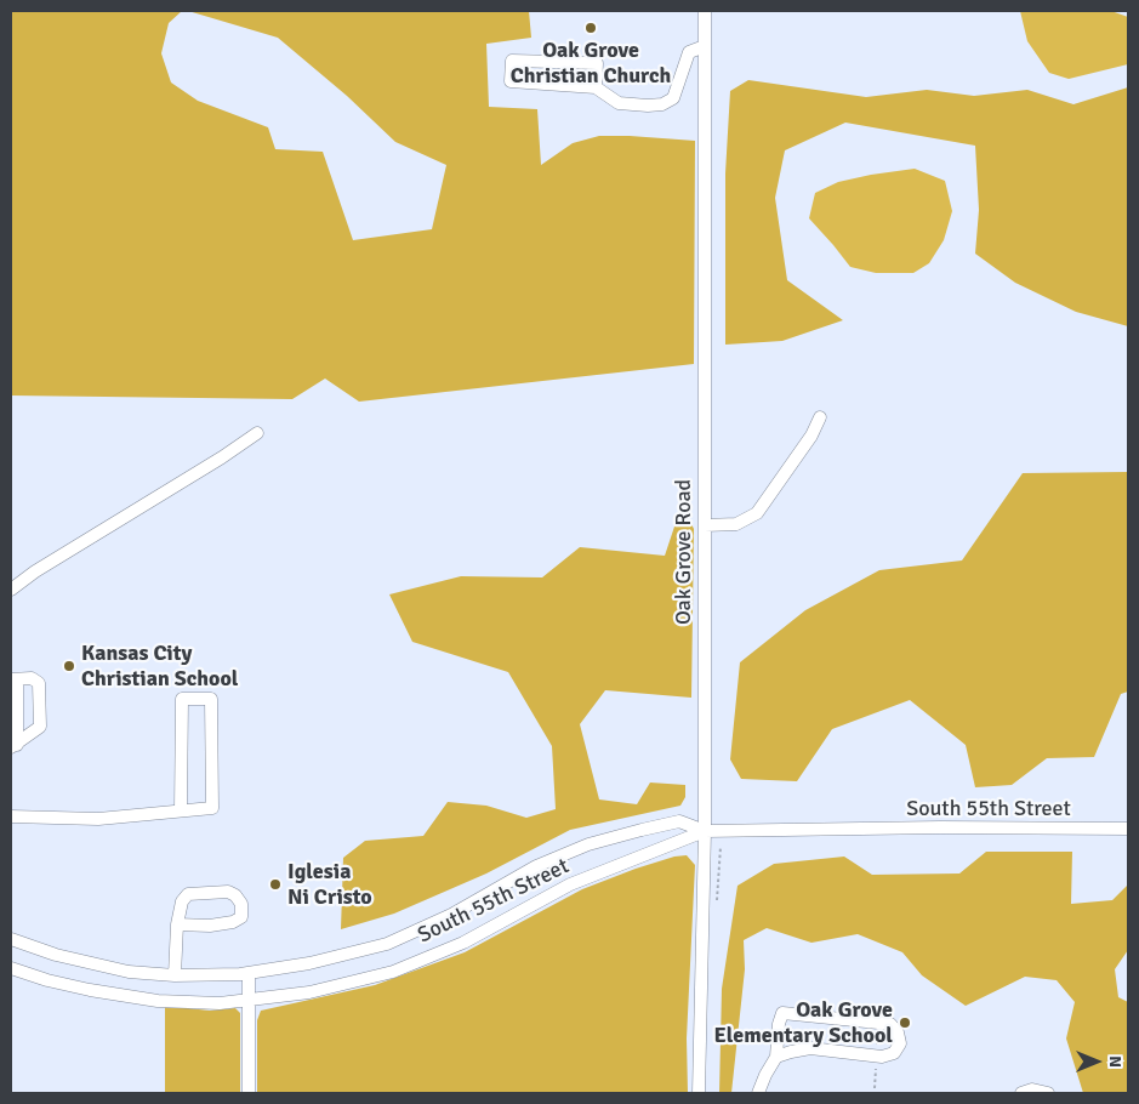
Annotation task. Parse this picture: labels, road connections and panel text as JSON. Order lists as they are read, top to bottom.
{
  "streets": {
    "street": ["Oak Grove Road", "South 55th Street"]
  },
  "crossings": [
    ["Oak Grove Road", "South 55th Street"]
  ],
  "places": [
    "Oak Grove Christian Church",
    "Kansas City Christian School",
    "Iglesia Ni Cristo",
    "Oak Grove Elementary School"
  ],
  "north": "right"
}
